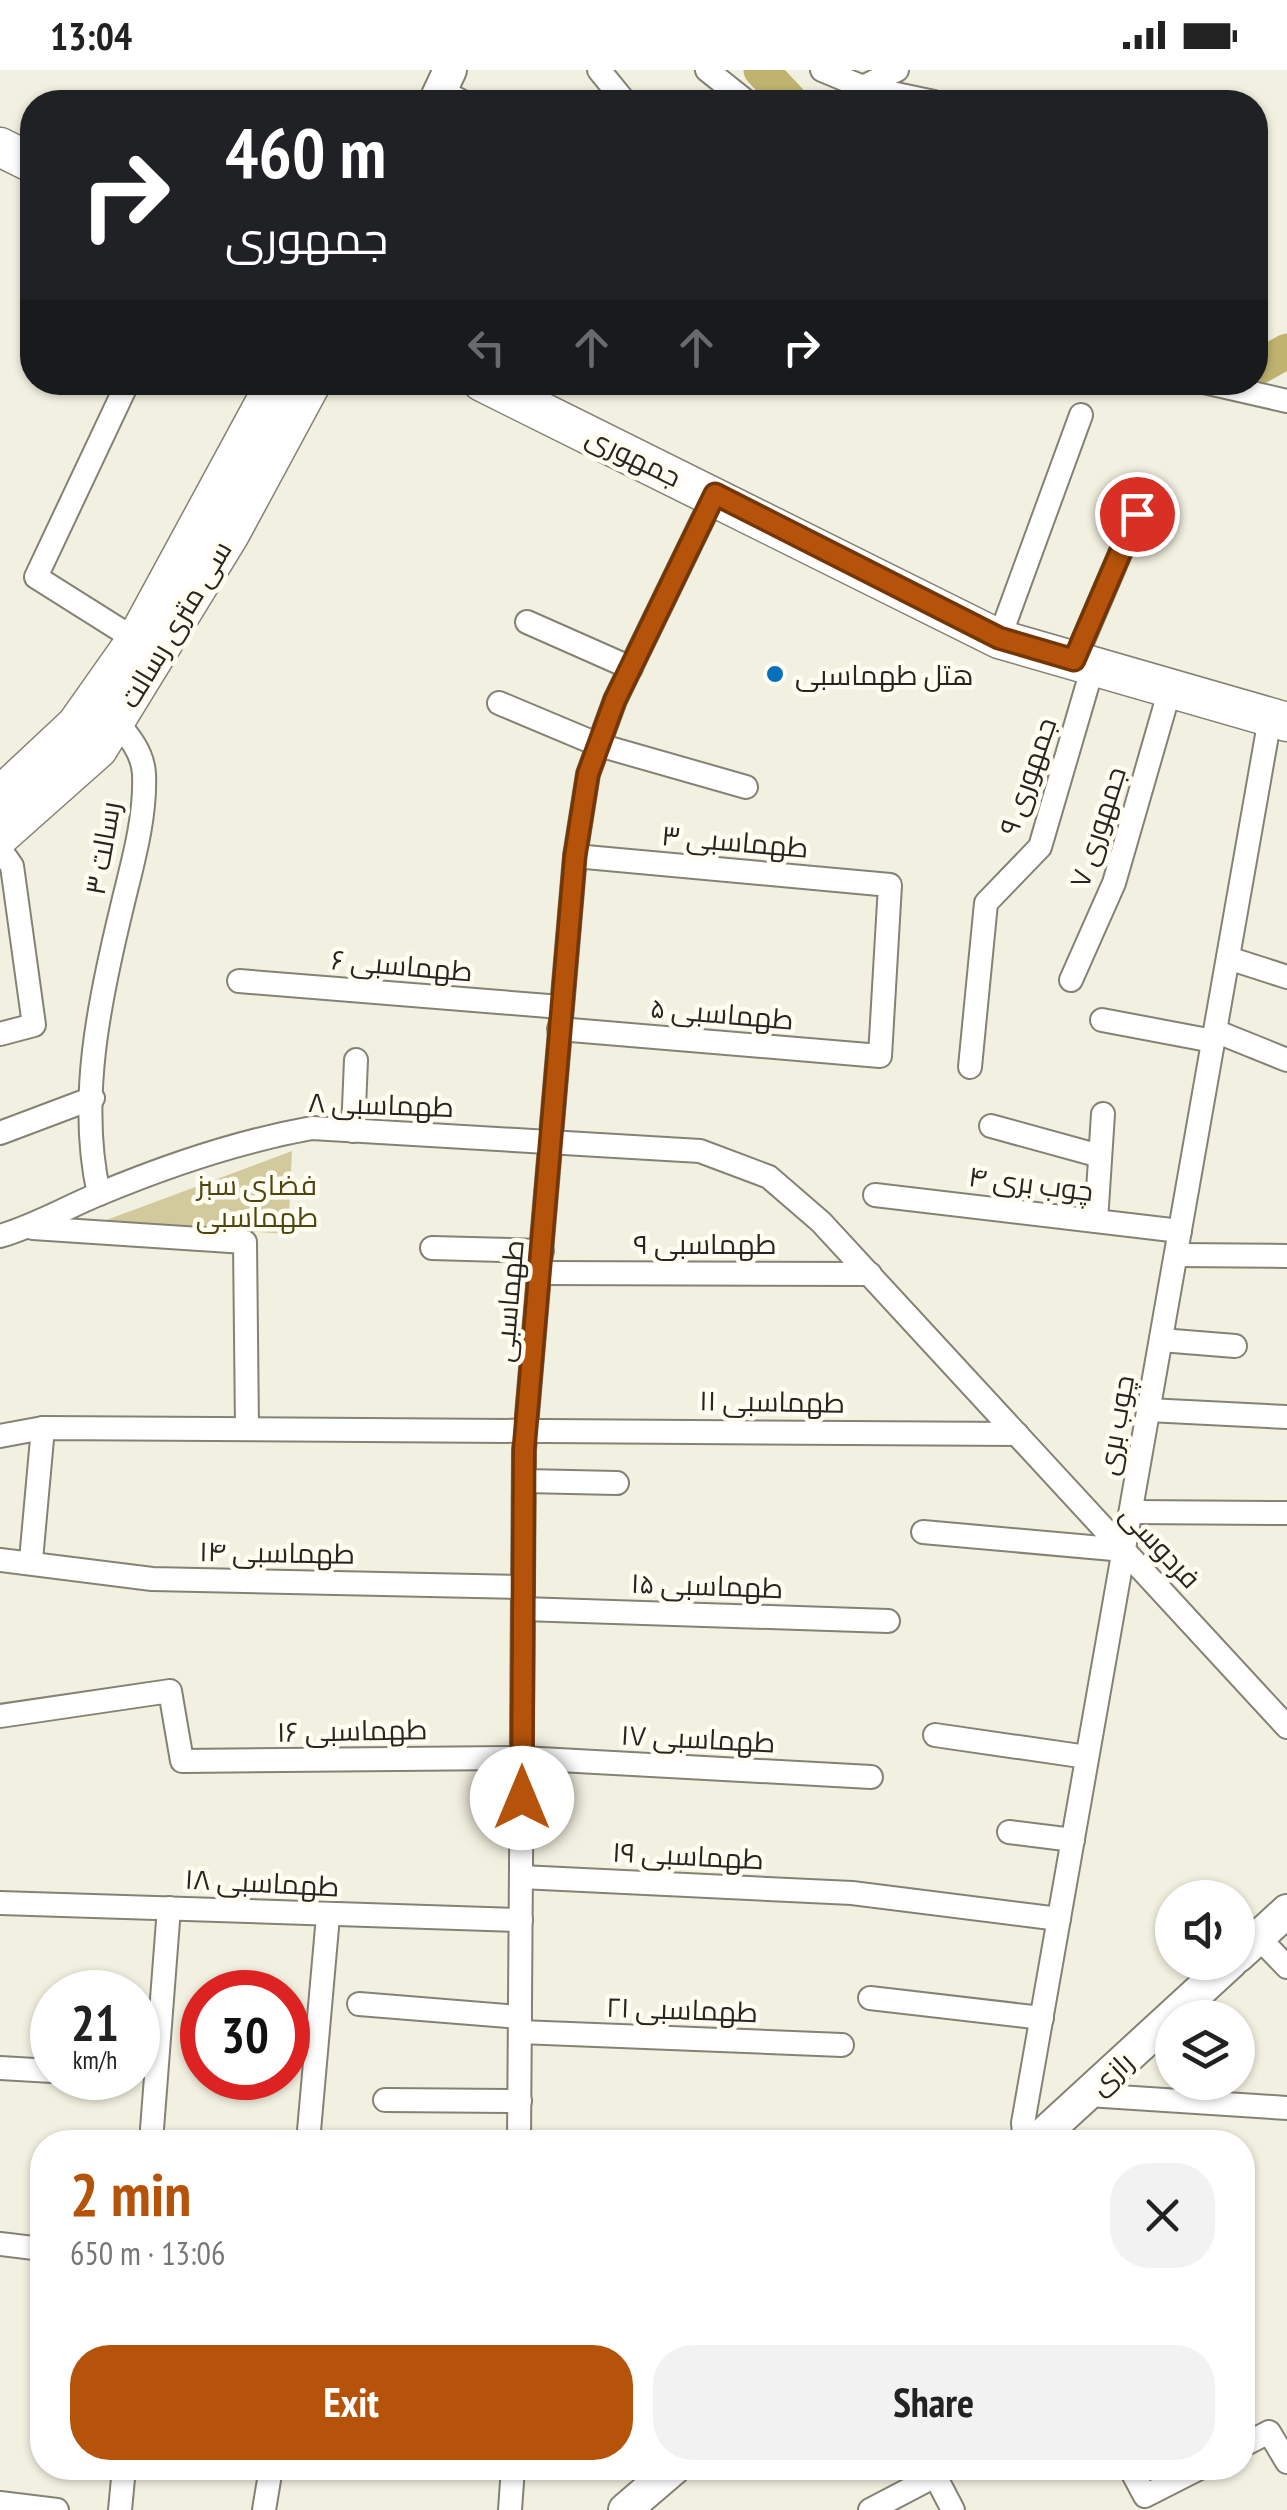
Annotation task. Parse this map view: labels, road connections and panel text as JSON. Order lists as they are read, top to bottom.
{
  "streets": {
    "main road": ["جمهوری", "سی متری رسالت", "رازی"],
    "street": [
      "۹ جمهوری",
      "۷ جمهوری",
      "۳ طهماسبی",
      "۳ رسالت",
      "۶ طهماسبی",
      "۵ طهماسبی",
      "۸ طهماسبی",
      "۴ چوب بری",
      "۹ طهماسبی",
      "طهماسبی",
      "۱۱ طهماسبی",
      "چوب بری",
      "فردوسی",
      "۱۴ طهماسبی",
      "۱۵ طهماسبی",
      "۱۶ طهماسبی",
      "۱۷ طهماسبی",
      "۱۹ طهماسبی",
      "۱۸ طهماسبی",
      "۲۱ طهماسبی"
    ]
  },
  "crossings": [
    ["جمهوری", "۹ جمهوری"],
    ["جمهوری", "۷ جمهوری"],
    ["جمهوری", "طهماسبی"],
    ["جمهوری", "چوب بری"],
    ["سی متری رسالت", "۳ رسالت"],
    ["۳ طهماسبی", "۵ طهماسبی"],
    ["۳ طهماسبی", "طهماسبی"],
    ["۳ رسالت", "۸ طهماسبی"],
    ["۶ طهماسبی", "۵ طهماسبی"],
    ["۶ طهماسبی", "طهماسبی"],
    ["۵ طهماسبی", "طهماسبی"],
    ["۸ طهماسبی", "۹ طهماسبی"],
    ["۸ طهماسبی", "طهماسبی"],
    ["۸ طهماسبی", "فردوسی"],
    ["۴ چوب بری", "چوب بری"],
    ["۹ طهماسبی", "طهماسبی"],
    ["۹ طهماسبی", "فردوسی"],
    ["طهماسبی", "۱۱ طهماسبی"],
    ["طهماسبی", "۱۴ طهماسبی"],
    ["طهماسبی", "۱۵ طهماسبی"],
    ["طهماسبی", "۱۶ طهماسبی"],
    ["طهماسبی", "۱۷ طهماسبی"],
    ["طهماسبی", "۱۹ طهماسبی"],
    ["طهماسبی", "۱۸ طهماسبی"],
    ["طهماسبی", "۲۱ طهماسبی"],
    ["۱۱ طهماسبی", "فردوسی"],
    ["چوب بری", "فردوسی"],
    ["چوب بری", "۱۹ طهماسبی"],
    ["۱۴ طهماسبی", "۱۵ طهماسبی"],
    ["۱۶ طهماسبی", "۱۷ طهماسبی"]
  ],
  "parks": ["فضای سبز طهماسبی"],
  "places": ["هتل طهماسبی"],
  "page": {
    "status": "13:04",
    "turn": ["460 m", "جمهوری"],
    "speed": "21 km/h",
    "limit": "30",
    "heading": ["2 min", "650 m · 13:06"],
    "buttons": ["Exit", "Share"]
  }
}
